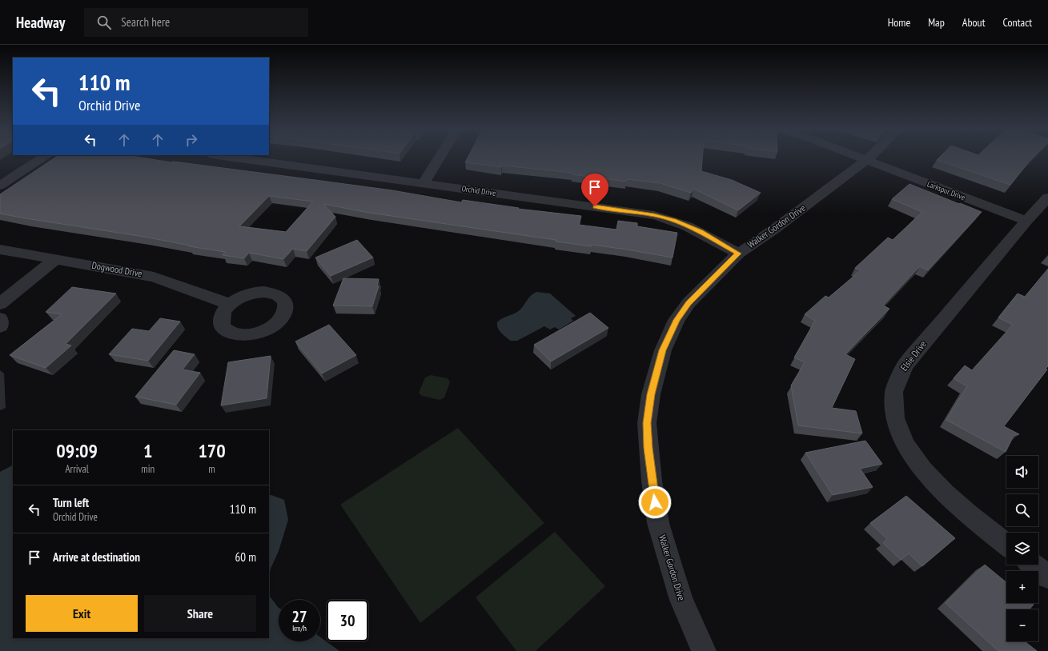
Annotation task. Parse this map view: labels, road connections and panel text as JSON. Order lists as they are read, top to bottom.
{
  "streets": {
    "street": [
      "Orchid Drive",
      "Larkspur Drive",
      "Walker Gordon Drive",
      "Dogwood Drive",
      "Elsie Drive"
    ]
  },
  "crossings": [
    ["Orchid Drive", "Walker Gordon Drive"],
    ["Larkspur Drive", "Walker Gordon Drive"],
    ["Larkspur Drive", "Elsie Drive"]
  ],
  "page": {
    "header": "Headway",
    "search": "Search here",
    "nav": [
      "Home",
      "Map",
      "About",
      "Contact"
    ],
    "turn": ["110 m", "Orchid Drive"],
    "eta": [
      "09:09",
      "Arrival",
      "1",
      "min",
      "170",
      "m"
    ],
    "map_buttons": ["+", "−"],
    "list": [
      {
        "name": "Turn left",
        "note": "Orchid Drive",
        "value": "110 m"
      },
      {
        "name": "Arrive at destination",
        "value": "60 m"
      }
    ],
    "buttons": ["Exit", "Share"],
    "speed": "27 km/h",
    "limit": "30"
  }
}
